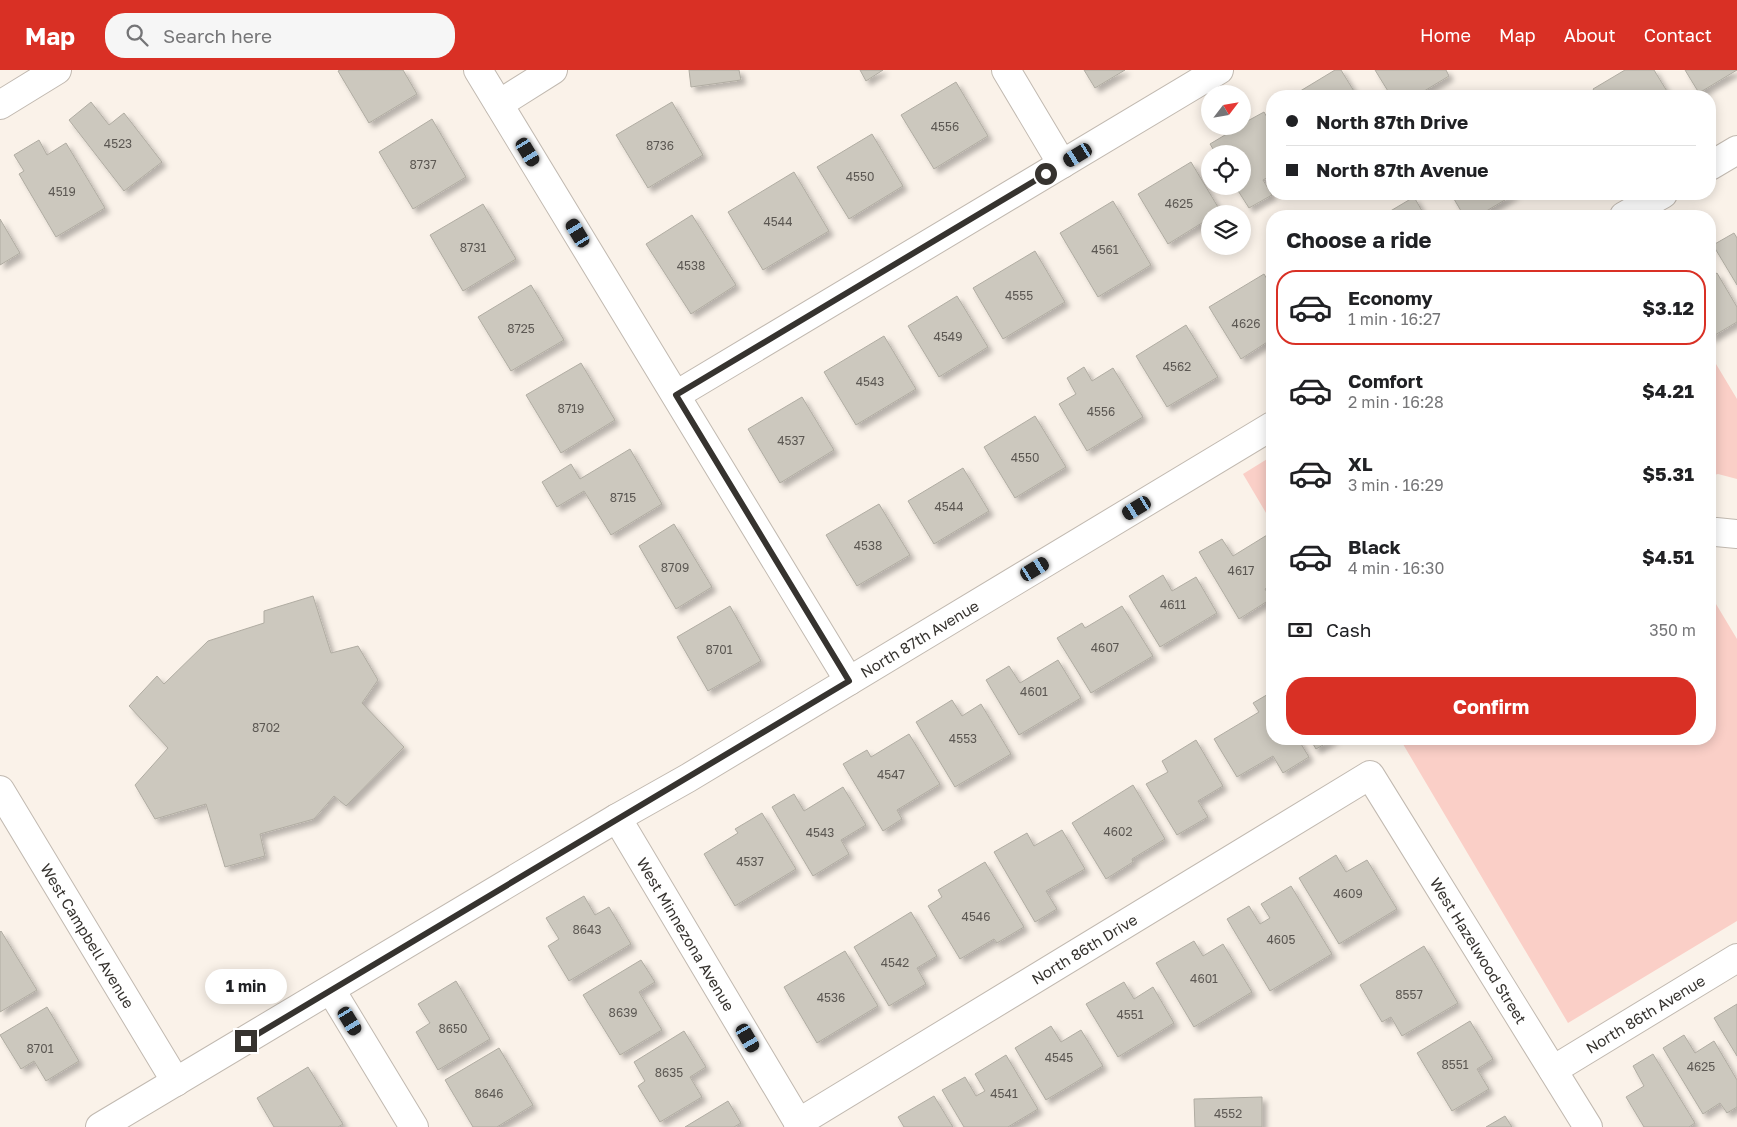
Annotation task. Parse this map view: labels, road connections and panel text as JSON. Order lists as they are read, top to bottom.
{
  "streets": {
    "street": [
      "North 87th Avenue",
      "West Minnezona Avenue",
      "West Campbell Avenue",
      "North 86th Drive",
      "West Hazelwood Street",
      "North 86th Avenue"
    ]
  },
  "crossings": [
    ["North 87th Avenue", "West Minnezona Avenue"],
    ["North 87th Avenue", "West Campbell Avenue"],
    ["West Minnezona Avenue", "North 86th Drive"],
    ["North 86th Drive", "West Hazelwood Street"],
    ["West Hazelwood Street", "North 86th Avenue"]
  ],
  "house_numbers": [
    "4556",
    "4523",
    "8736",
    "8737",
    "4550",
    "4519",
    "4625",
    "4544",
    "8731",
    "4561",
    "4538",
    "4555",
    "4626",
    "8725",
    "4549",
    "4562",
    "4543",
    "8719",
    "4556",
    "4537",
    "4550",
    "8715",
    "4544",
    "4538",
    "8709",
    "4617",
    "4611",
    "4607",
    "8701",
    "4601",
    "8702",
    "4553",
    "4547",
    "4602",
    "4543",
    "4537",
    "4609",
    "4546",
    "8643",
    "4605",
    "4542",
    "4601",
    "8557",
    "4536",
    "8639",
    "4551",
    "8650",
    "8701",
    "4545",
    "8551",
    "4625",
    "8635",
    "8646",
    "4541",
    "4552"
  ],
  "north": "top right",
  "page": {
    "header": "Map",
    "search": "Search here",
    "nav": [
      "Home",
      "Map",
      "About",
      "Contact"
    ],
    "banner": ["North 87th Drive", "North 87th Avenue"],
    "heading": "Choose a ride",
    "list": [
      {
        "name": "Economy",
        "note": "1 min · 16:27",
        "value": "$3.12"
      },
      {
        "name": "Comfort",
        "note": "2 min · 16:28",
        "value": "$4.21"
      },
      {
        "name": "XL",
        "note": "3 min · 16:29",
        "value": "$5.31"
      },
      {
        "name": "Black",
        "note": "4 min · 16:30",
        "value": "$4.51"
      }
    ],
    "pay": ["Cash", "350 m"],
    "buttons": "Confirm",
    "bubble": "1 min"
  }
}
